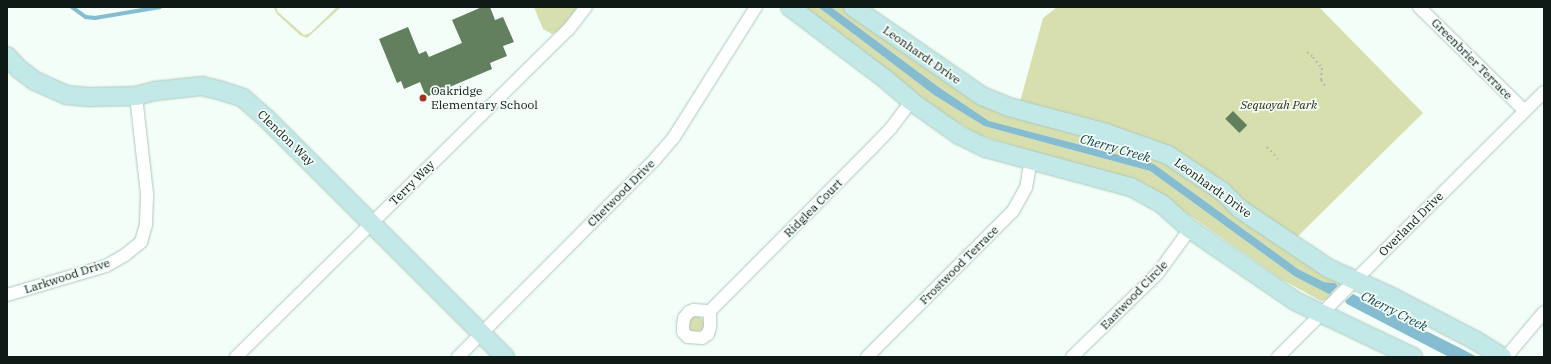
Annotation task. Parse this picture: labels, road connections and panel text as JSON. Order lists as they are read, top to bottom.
{
  "streets": {
    "street": [
      "Leonhardt Drive",
      "Greenbrier Terrace",
      "Clendon Way",
      "Terry Way",
      "Chetwood Drive",
      "Ridglea Court",
      "Overland Drive",
      "Frostwood Terrace",
      "Larkwood Drive",
      "Eastwood Circle"
    ]
  },
  "crossings": [
    ["Leonhardt Drive", "Overland Drive"],
    ["Greenbrier Terrace", "Overland Drive"],
    ["Clendon Way", "Terry Way"],
    ["Clendon Way", "Chetwood Drive"],
    ["Clendon Way", "Larkwood Drive"]
  ],
  "water": ["Cherry Creek"],
  "parks": ["Sequoyah Park"],
  "places": ["Oakridge Elementary School"]
}
